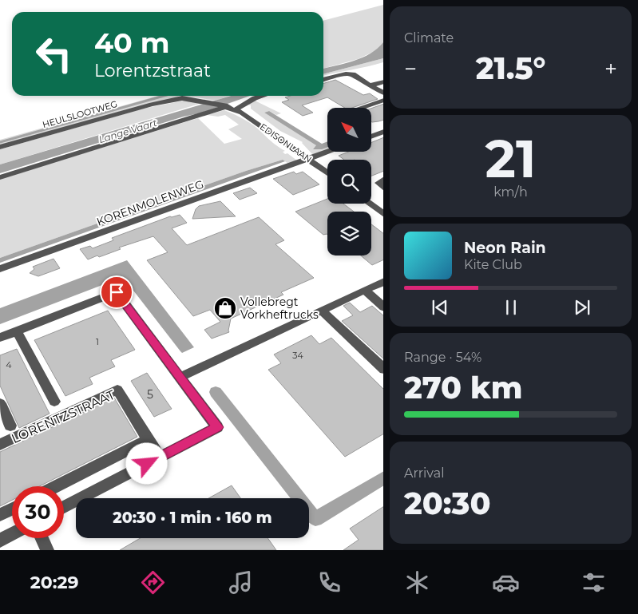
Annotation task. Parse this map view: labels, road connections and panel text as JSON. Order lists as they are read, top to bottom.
{
  "streets": {
    "street": [
      "HEULSLOOTWEG",
      "EDISONLAAN",
      "KORENMOLENWEG",
      "LORENTZSTRAAT"
    ]
  },
  "crossings": [
    ["HEULSLOOTWEG", "EDISONLAAN"],
    ["EDISONLAAN", "KORENMOLENWEG"]
  ],
  "water": ["Lange Vaart"],
  "places": {
    "shop": ["Vollebregt Vorkheftrucks"]
  },
  "house_numbers": [
    "1",
    "34",
    "4",
    "5"
  ],
  "north": "top left",
  "page": {
    "tile": [
      "Climate",
      ["21", "km/h"],
      ["Range · 54%", "270 km"],
      ["Arrival", "20:30"]
    ],
    "turn": ["40 m", "Lorentzstraat"],
    "heat": ["−", "21.5°", "+"],
    "song": ["Neon Rain", "Kite Club"],
    "limit": "30",
    "trip": "20:30 · 1 min · 160 m",
    "tabs": "20:29"
  }
}
